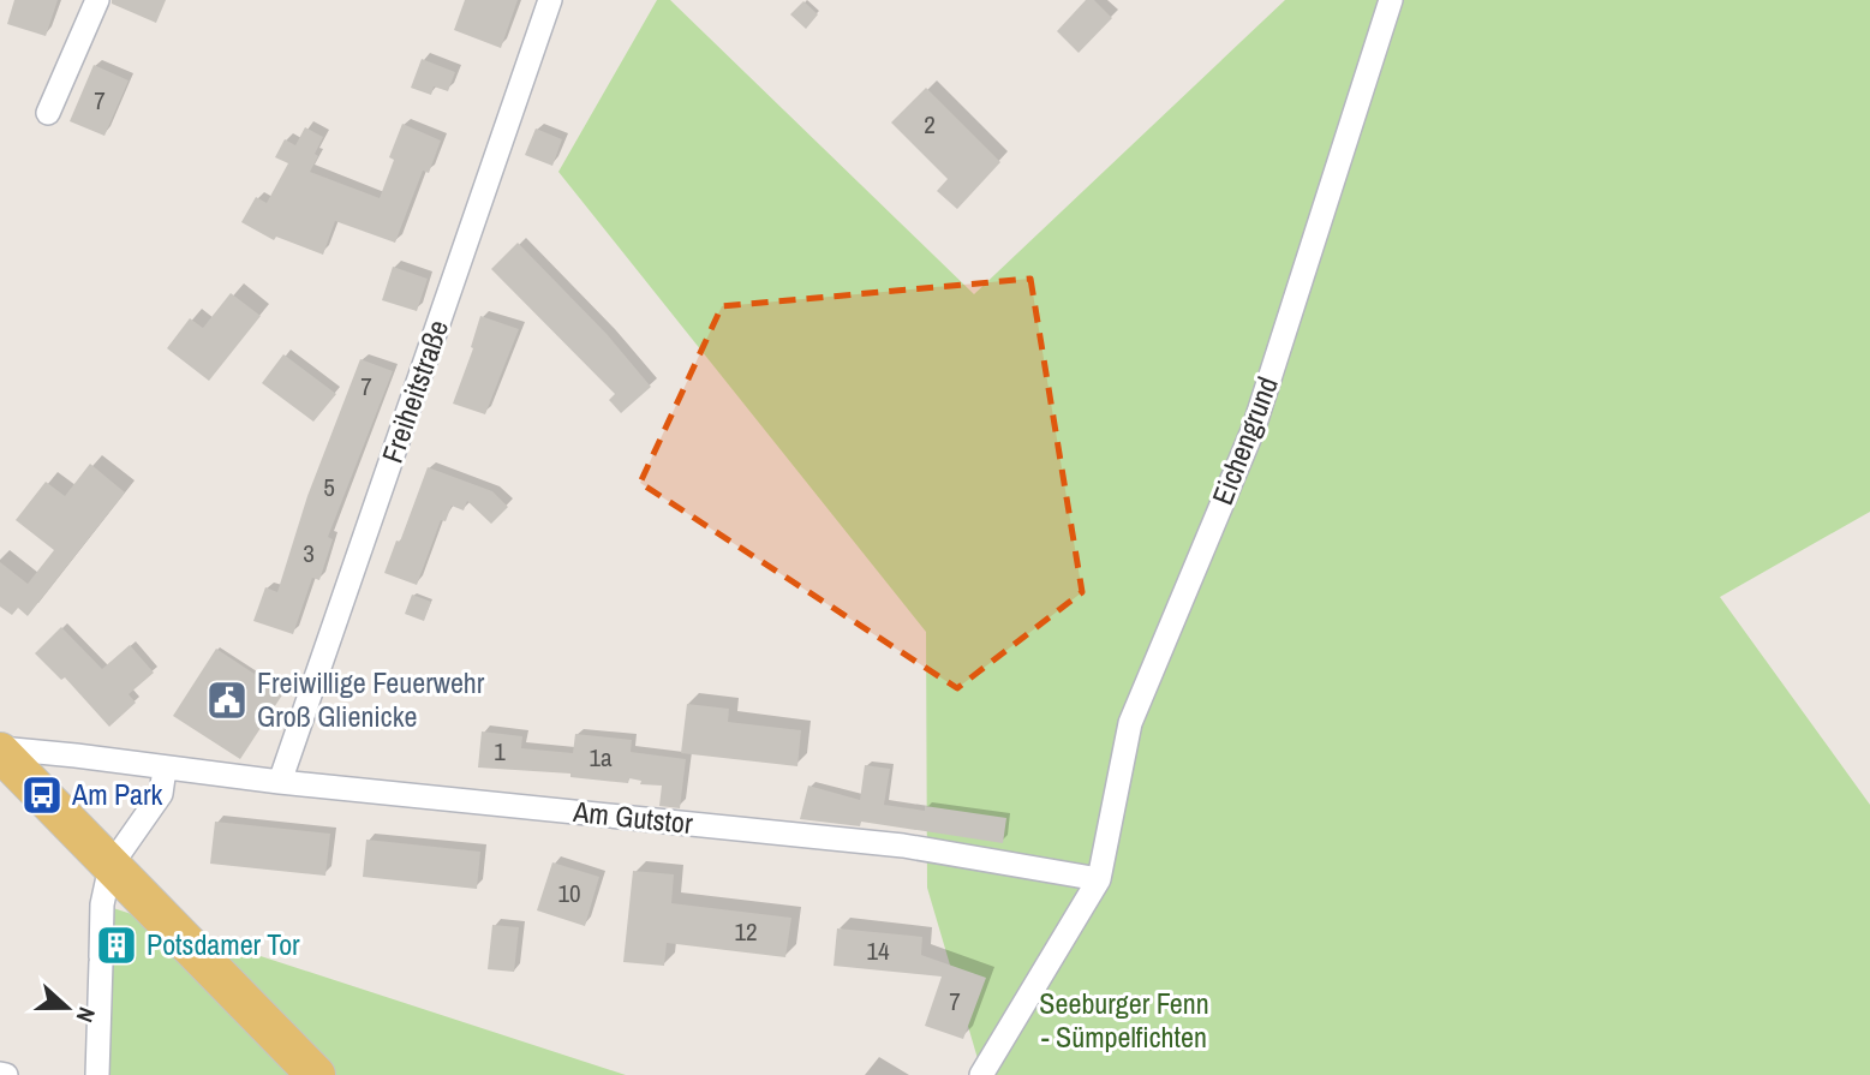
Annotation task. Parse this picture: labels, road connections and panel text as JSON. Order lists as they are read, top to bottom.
{
  "streets": {
    "street": ["Freiheitstraße", "Eichengrund", "Am Gutstor"]
  },
  "crossings": [
    ["Freiheitstraße", "Am Gutstor"],
    ["Eichengrund", "Am Gutstor"]
  ],
  "parks": ["Seeburger Fenn - Sümpelfichten"],
  "places": {
    "public building": ["Freiwillige Feuerwehr Groß Glienicke"],
    "bus stop": ["Am Park"],
    "building": ["Potsdamer Tor"]
  },
  "house_numbers": [
    "7",
    "2",
    "7",
    "5",
    "3",
    "1",
    "1a",
    "10",
    "12",
    "14",
    "7"
  ],
  "north": "right"
}
